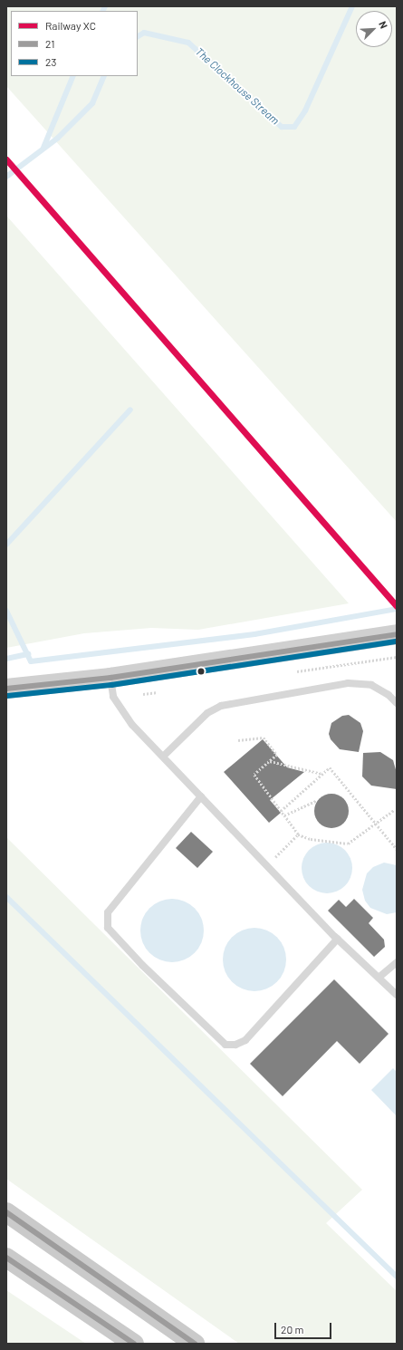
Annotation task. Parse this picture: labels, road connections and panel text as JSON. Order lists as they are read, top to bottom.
{
  "water": ["The Clockhouse Stream"],
  "lines": ["rail line XC", "transit line 21", "transit line 23"],
  "legend": ["Railway XC", "21", "23"],
  "scale_bar": "20 m",
  "north": "top right"
}
